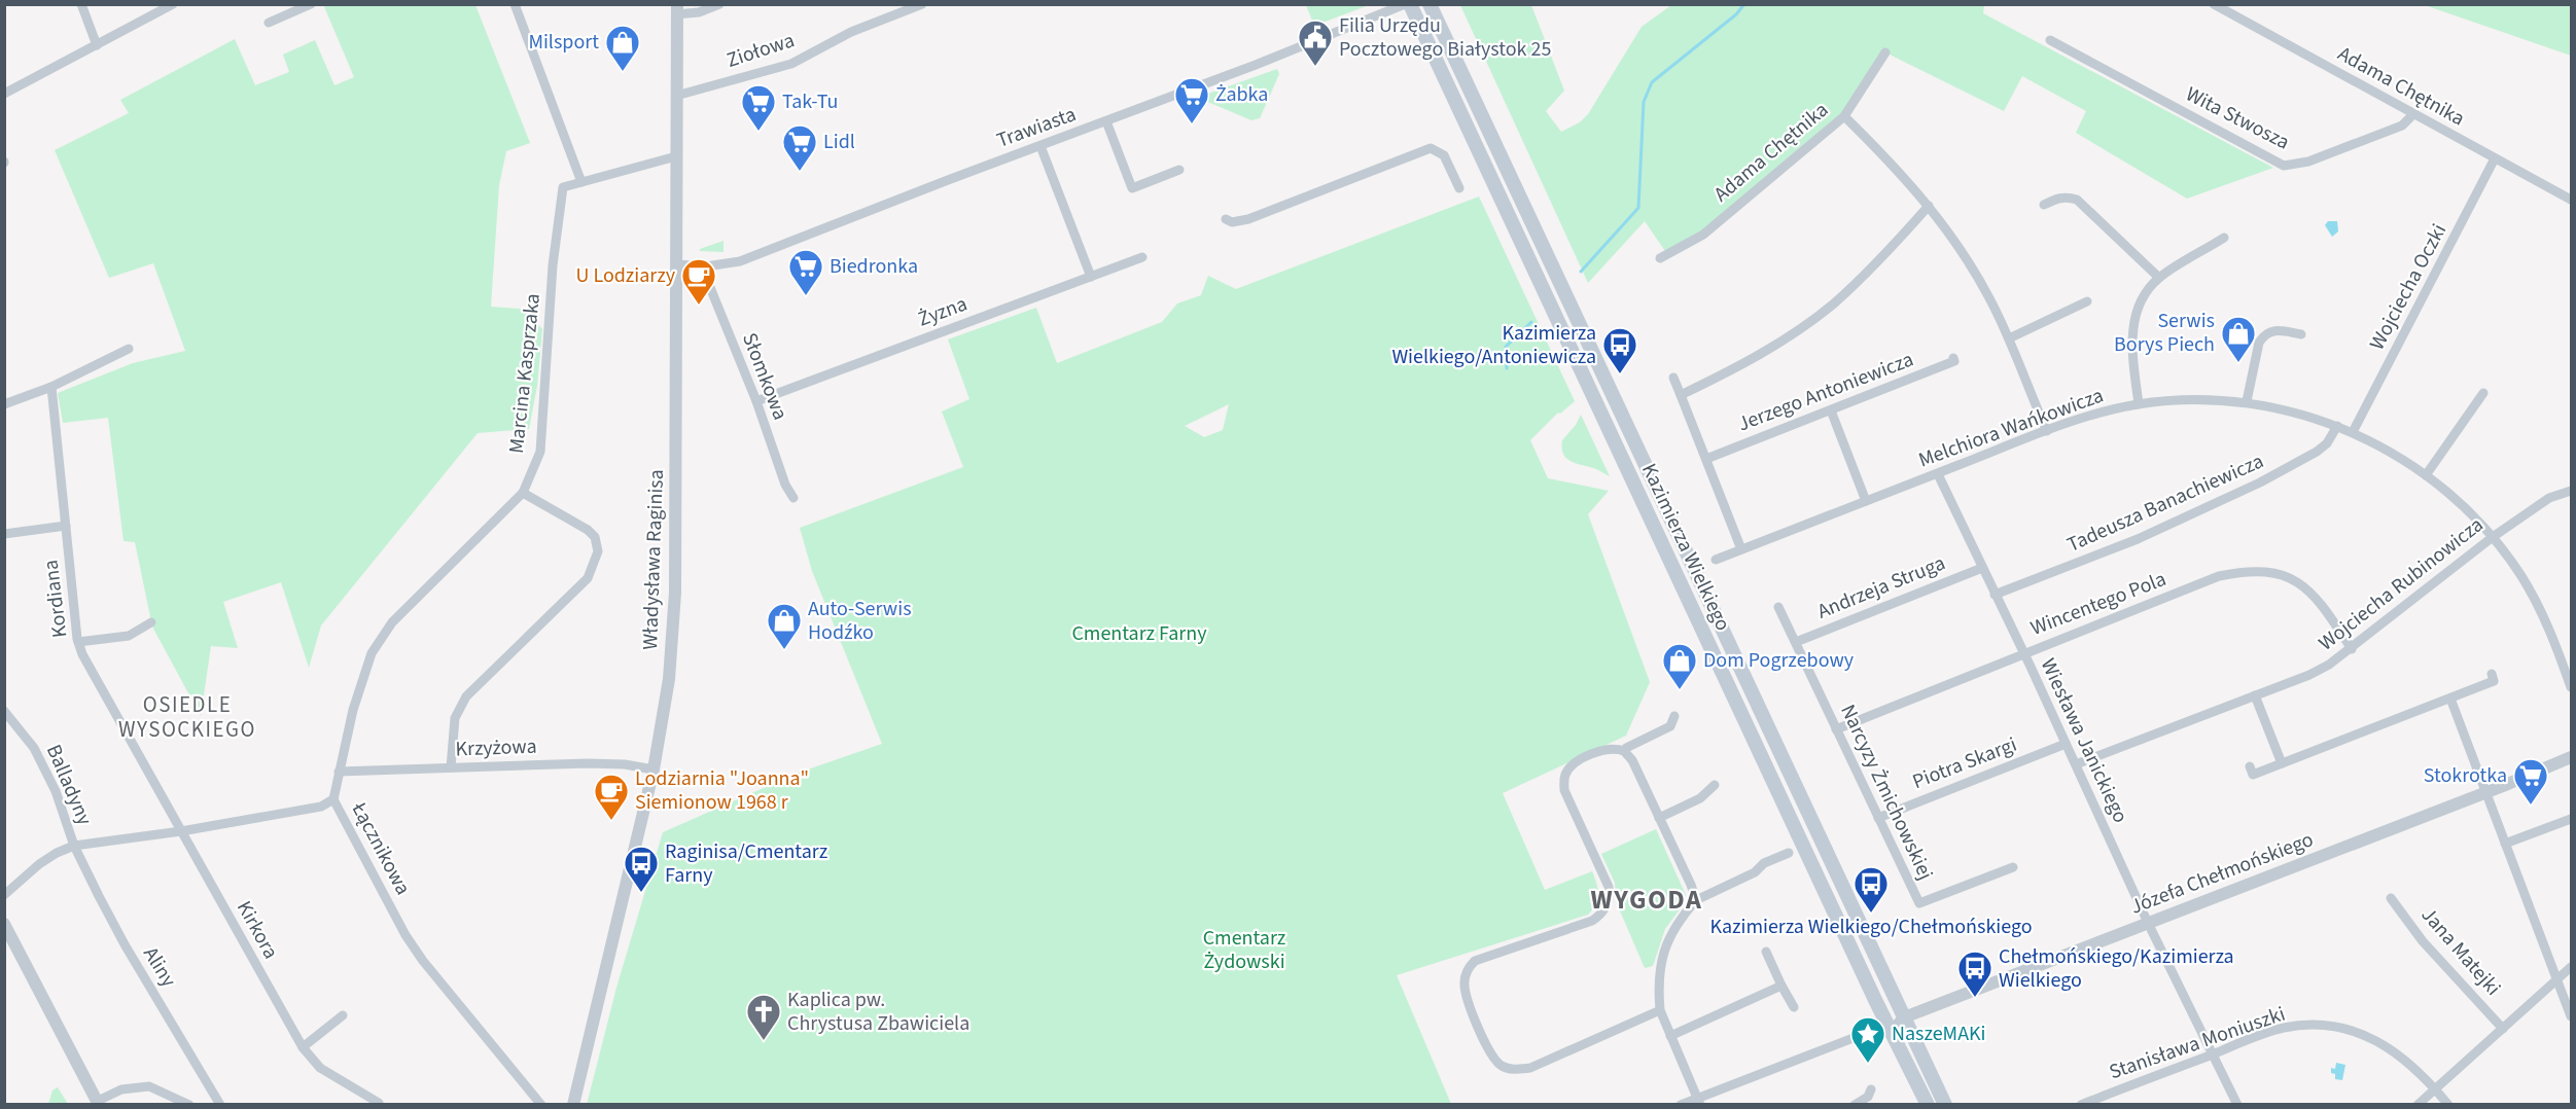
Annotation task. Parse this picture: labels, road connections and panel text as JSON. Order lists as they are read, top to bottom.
{
  "streets": {
    "main road": ["Kazimierza Wielkiego"],
    "street": [
      "Ziołowa",
      "Adama Chętnika",
      "Wita Stwosza",
      "Trawiasta",
      "Wojciecha Oczki",
      "Żyzna",
      "Marcina Kasprzaka",
      "Słomkowa",
      "Jerzego Antoniewicza",
      "Melchiora Wańkowicza",
      "Tadeusza Banachiewicza",
      "Władysława Raginisa",
      "Wojciecha Rubinowicza",
      "Andrzeja Struga",
      "Kordiana",
      "Wincentego Pola",
      "Wiesława Janickiego",
      "Krzyżowa",
      "Piotra Skargi",
      "Balladyny",
      "Narcyzy Żmichowskiej",
      "Łącznikowa",
      "Józefa Chełmońskiego",
      "Kirkora",
      "Jana Matejki",
      "Aliny",
      "Stanisława Moniuszki"
    ]
  },
  "crossings": [
    ["Ziołowa", "Władysława Raginisa"],
    ["Adama Chętnika", "Wita Stwosza"],
    ["Adama Chętnika", "Wojciecha Oczki"],
    ["Trawiasta", "Słomkowa"],
    ["Trawiasta", "Władysława Raginisa"],
    ["Wojciecha Oczki", "Melchiora Wańkowicza"],
    ["Żyzna", "Słomkowa"],
    ["Marcina Kasprzaka", "Władysława Raginisa"],
    ["Marcina Kasprzaka", "Krzyżowa"],
    ["Marcina Kasprzaka", "Łącznikowa"],
    ["Melchiora Wańkowicza", "Tadeusza Banachiewicza"],
    ["Melchiora Wańkowicza", "Wojciecha Rubinowicza"],
    ["Melchiora Wańkowicza", "Wiesława Janickiego"],
    ["Tadeusza Banachiewicza", "Wiesława Janickiego"],
    ["Kazimierza Wielkiego", "Józefa Chełmońskiego"],
    ["Władysława Raginisa", "Krzyżowa"],
    ["Wojciecha Rubinowicza", "Wincentego Pola"],
    ["Wojciecha Rubinowicza", "Wiesława Janickiego"],
    ["Andrzeja Struga", "Wiesława Janickiego"],
    ["Andrzeja Struga", "Narcyzy Żmichowskiej"],
    ["Kordiana", "Łącznikowa"],
    ["Kordiana", "Kirkora"],
    ["Wincentego Pola", "Wiesława Janickiego"],
    ["Wincentego Pola", "Narcyzy Żmichowskiej"],
    ["Wiesława Janickiego", "Piotra Skargi"],
    ["Wiesława Janickiego", "Józefa Chełmońskiego"],
    ["Wiesława Janickiego", "Stanisława Moniuszki"],
    ["Piotra Skargi", "Narcyzy Żmichowskiej"],
    ["Balladyny", "Łącznikowa"],
    ["Balladyny", "Aliny"],
    ["Łącznikowa", "Kirkora"],
    ["Łącznikowa", "Aliny"]
  ],
  "districts": ["OSIEDLE WYSOCKIEGO", "WYGODA"],
  "parks": ["Cmentarz Farny", "Cmentarz Żydowski"],
  "places": {
    "public building": ["Filia Urzędu Pocztowego Białystok 25"],
    "shop": [
      "Milsport",
      "Serwis Borys Piech",
      "Auto-Serwis Hodźko",
      "Dom Pogrzebowy"
    ],
    "supermarket": [
      "Żabka",
      "Tak-Tu",
      "Lidl",
      "Biedronka",
      "Stokrotka"
    ],
    "cafe": ["U Lodziarzy", "Lodziarnia \"Joanna\" Siemionow 1968 r"],
    "bus stop": [
      "Kazimierza Wielkiego/Antoniewicza",
      "Raginisa/Cmentarz Farny",
      "Kazimierza Wielkiego/Chełmońskiego",
      "Chełmońskiego/Kazimierza Wielkiego"
    ],
    "church": ["Kaplica pw. Chrystusa Zbawiciela"],
    "place": ["NaszeMAKi"]
  }
}
